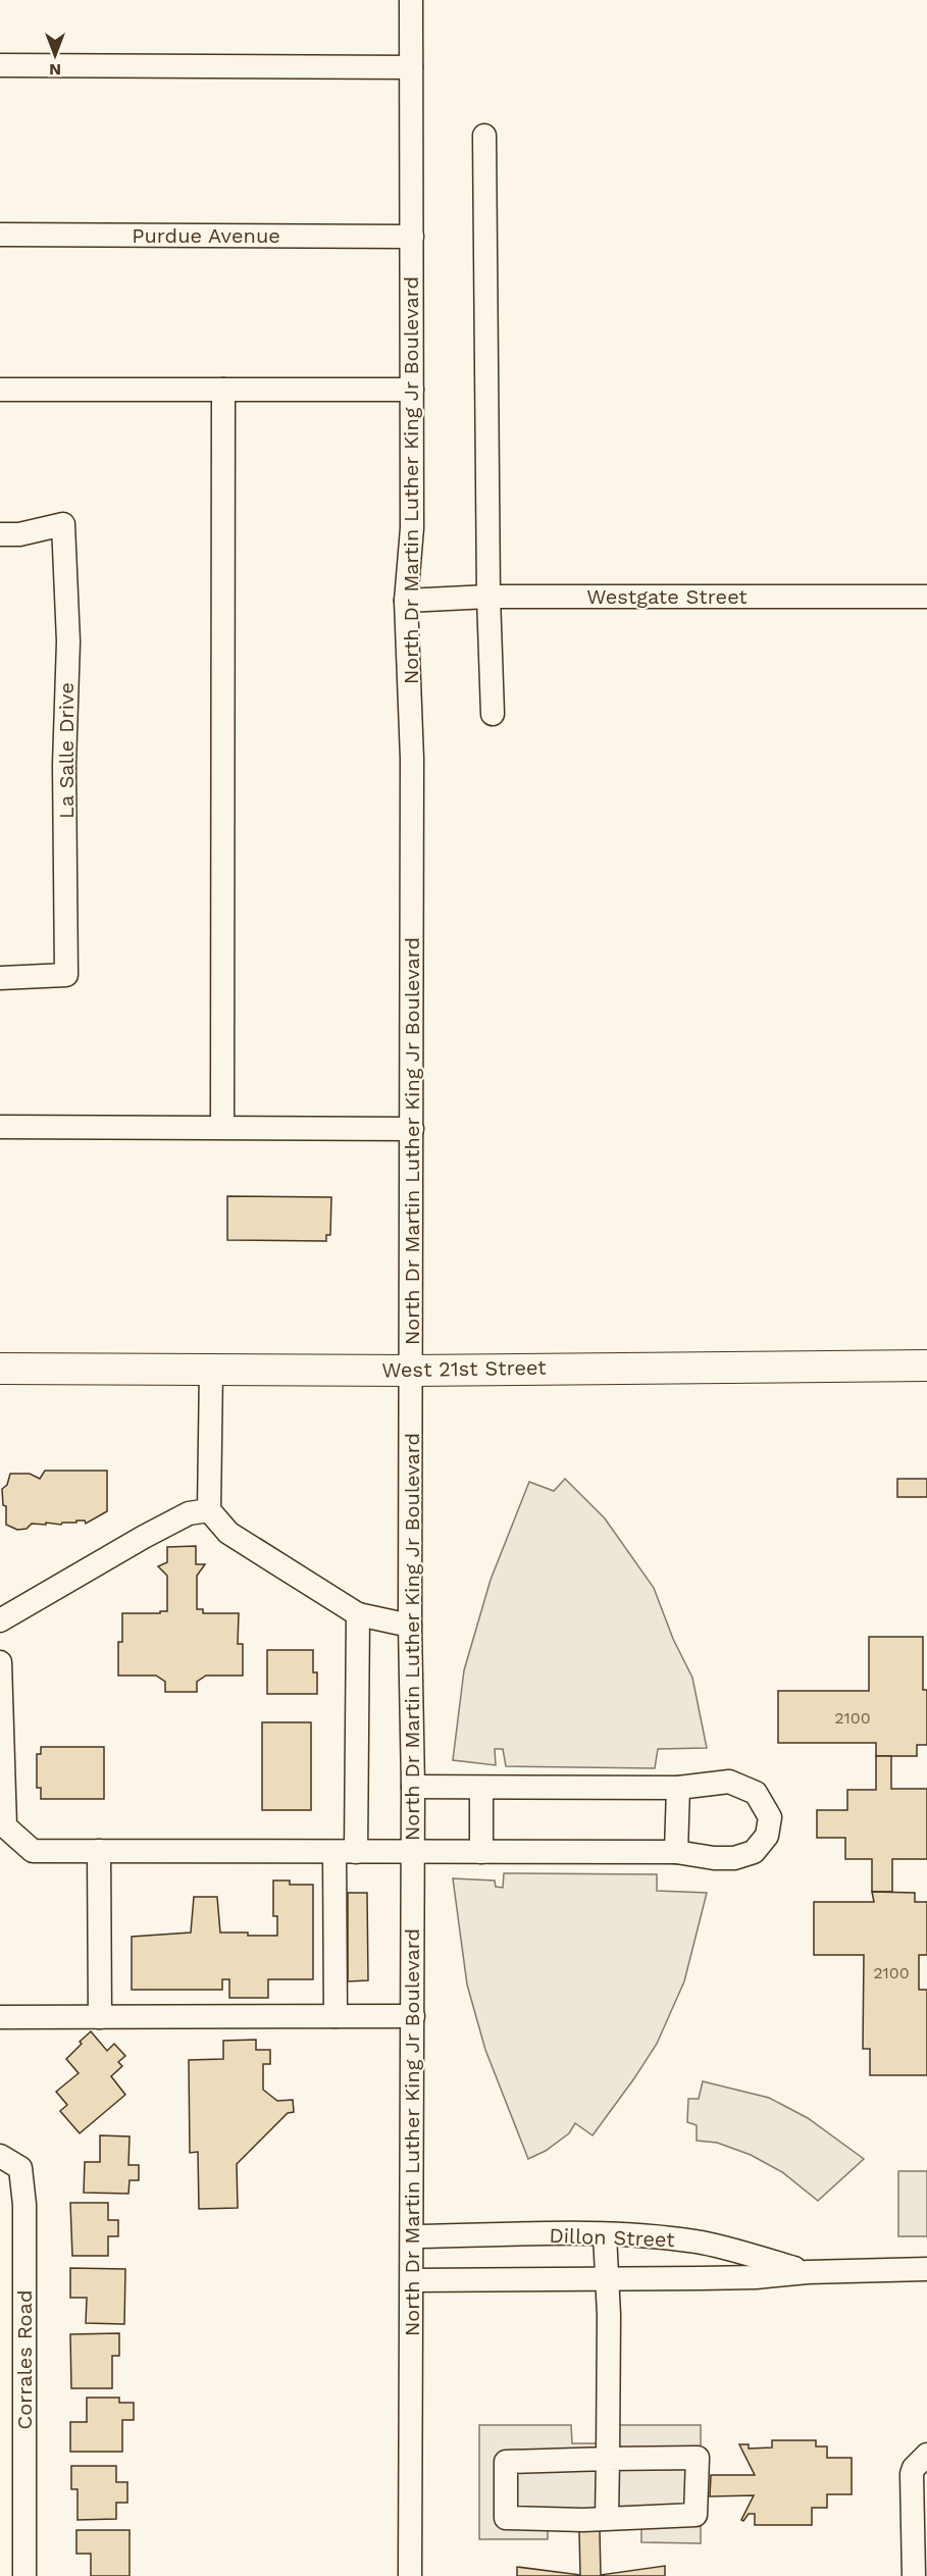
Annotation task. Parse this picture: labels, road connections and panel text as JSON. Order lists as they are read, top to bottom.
{
  "streets": {
    "main road": ["West 21st Street"],
    "street": [
      "Purdue Avenue",
      "North Dr Martin Luther King Jr Boulevard",
      "Westgate Street",
      "La Salle Drive",
      "Dillon Street",
      "Corrales Road"
    ]
  },
  "crossings": [
    ["Purdue Avenue", "North Dr Martin Luther King Jr Boulevard"],
    ["North Dr Martin Luther King Jr Boulevard", "Westgate Street"],
    ["North Dr Martin Luther King Jr Boulevard", "West 21st Street"],
    ["North Dr Martin Luther King Jr Boulevard", "Dillon Street"]
  ],
  "house_numbers": ["2100", "2100"],
  "north": "bottom"
}
